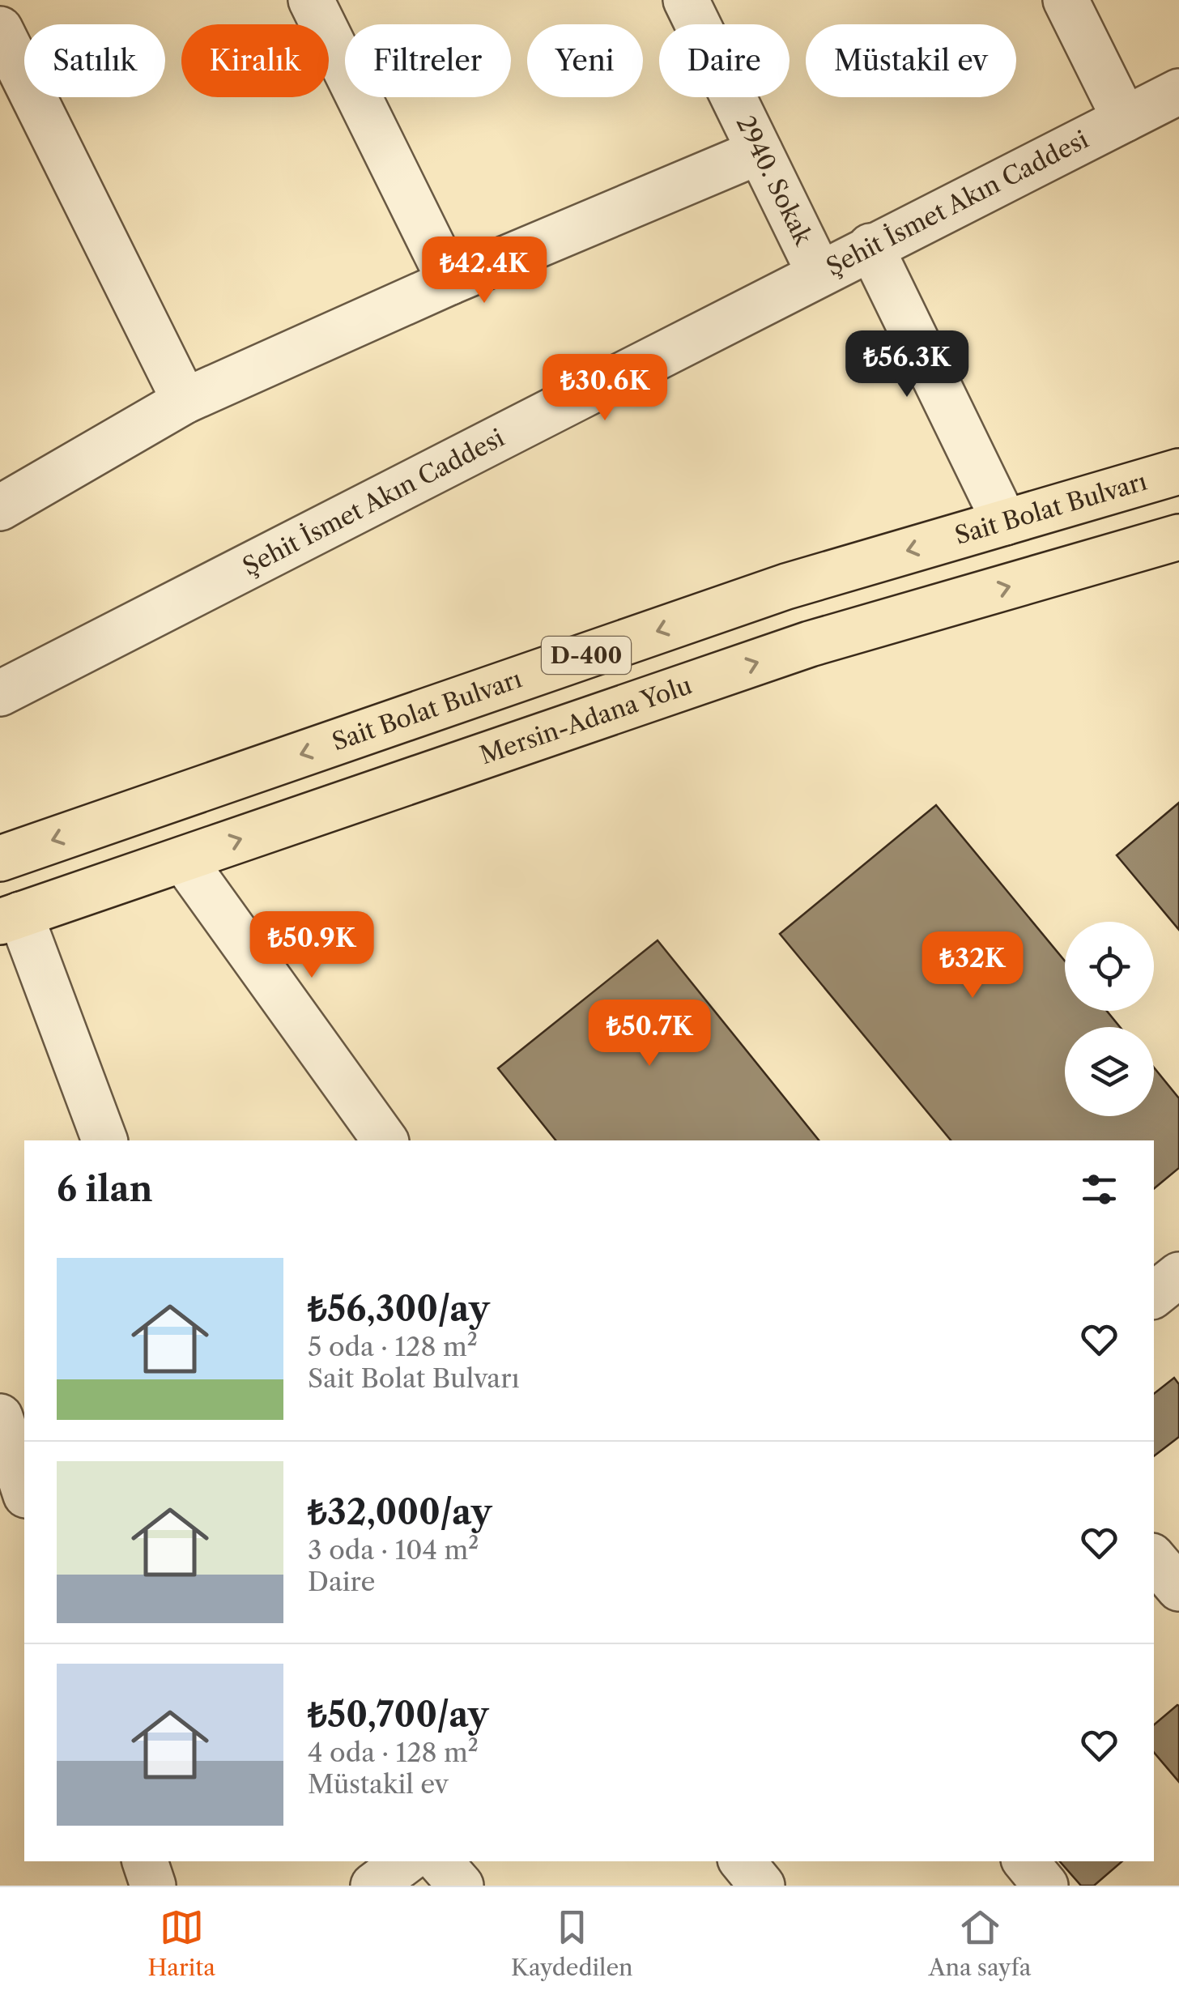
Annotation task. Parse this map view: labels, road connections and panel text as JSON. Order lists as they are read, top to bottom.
{
  "streets": {
    "highway": ["Sait Bolat Bulvarı", "D-400", "Mersin-Adana Yolu"],
    "street": ["2940. Sokak", "Şehit İsmet Akın Caddesi"]
  },
  "crossings": [
    ["2940. Sokak", "Şehit İsmet Akın Caddesi"]
  ],
  "one_way": ["Sait Bolat Bulvarı", "Mersin-Adana Yolu"],
  "page": {
    "chip": [
      "Satılık",
      "Kiralık",
      "Filtreler",
      "Yeni",
      "Daire",
      "Müstakil ev"
    ],
    "price": [
      "₺42.4K",
      "₺56.3K",
      "₺30.6K",
      "₺50.9K",
      "₺32K",
      "₺50.7K"
    ],
    "heading": "6 ilan",
    "list": [
      {
        "name": "₺56,300/ay",
        "note": "5 oda · 128 m² · Sait Bolat Bulvarı"
      },
      {
        "name": "₺32,000/ay",
        "note": "3 oda · 104 m² · Daire"
      },
      {
        "name": "₺50,700/ay",
        "note": "4 oda · 128 m² · Müstakil ev"
      }
    ],
    "tabs": ["Harita", "Kaydedilen", "Ana sayfa"]
  }
}
